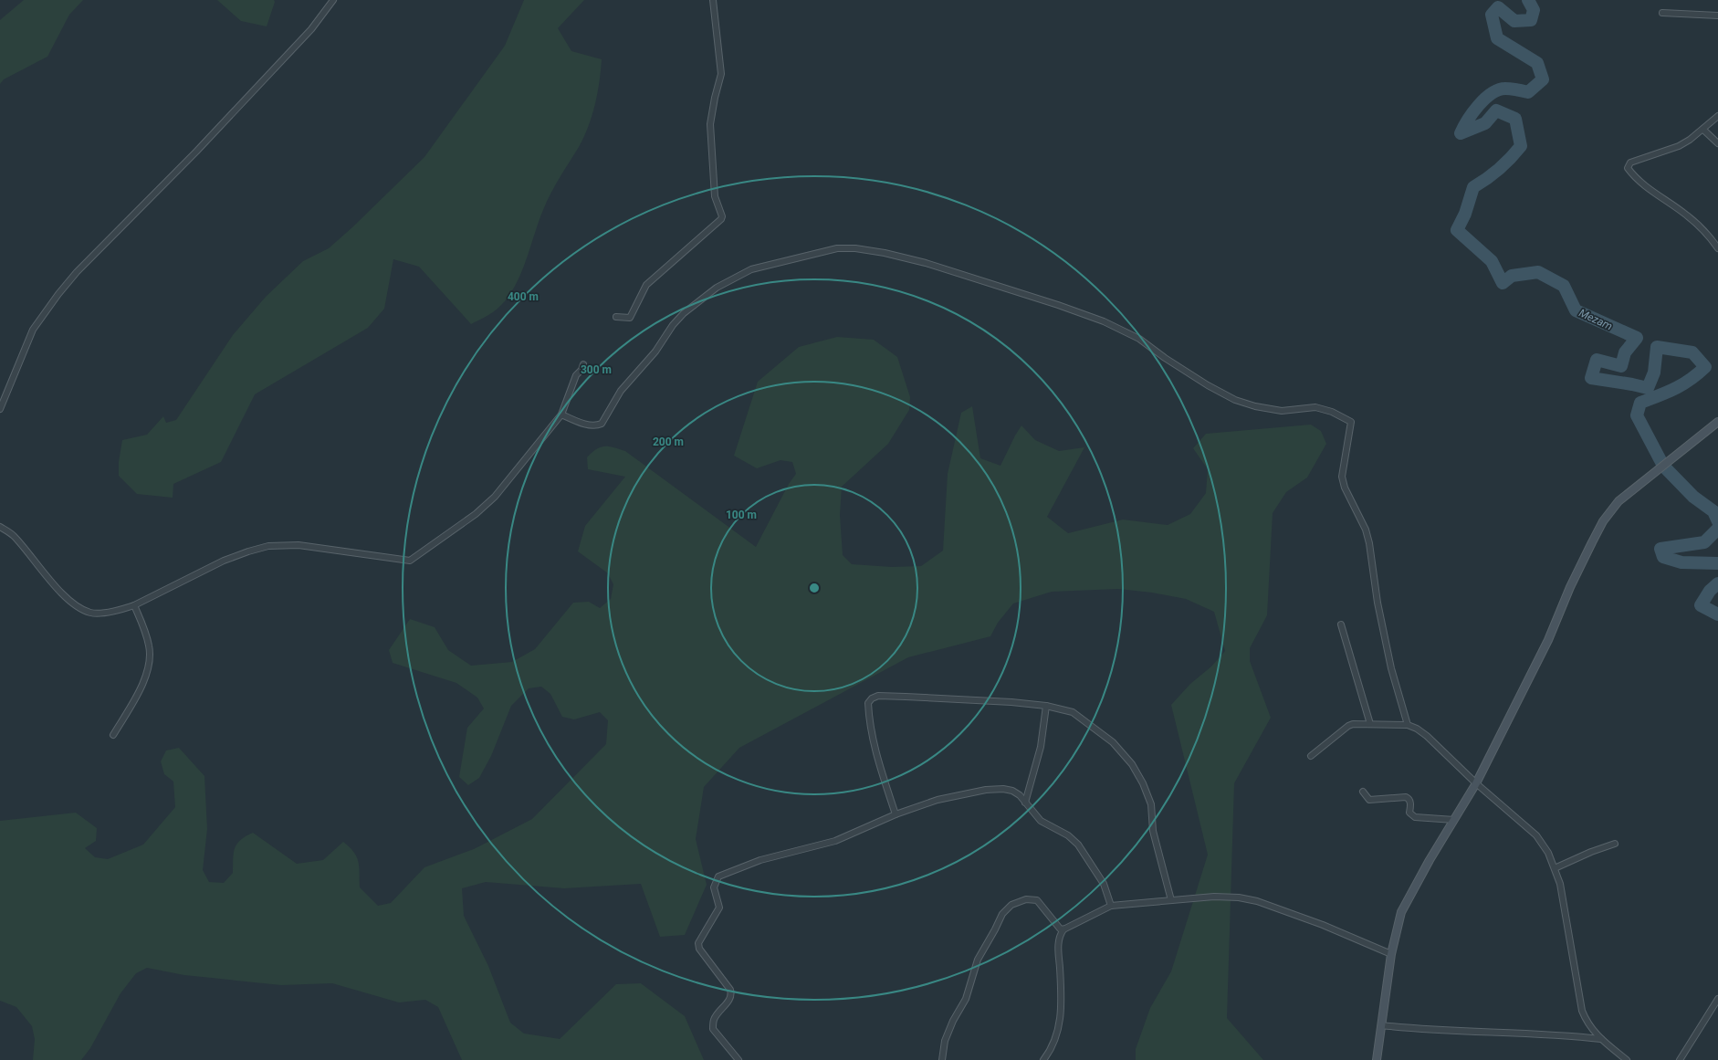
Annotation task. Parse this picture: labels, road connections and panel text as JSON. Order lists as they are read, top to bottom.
{
  "water": ["Mezam"],
  "rings": [
    "400 m",
    "300 m",
    "200 m",
    "100 m"
  ]
}
